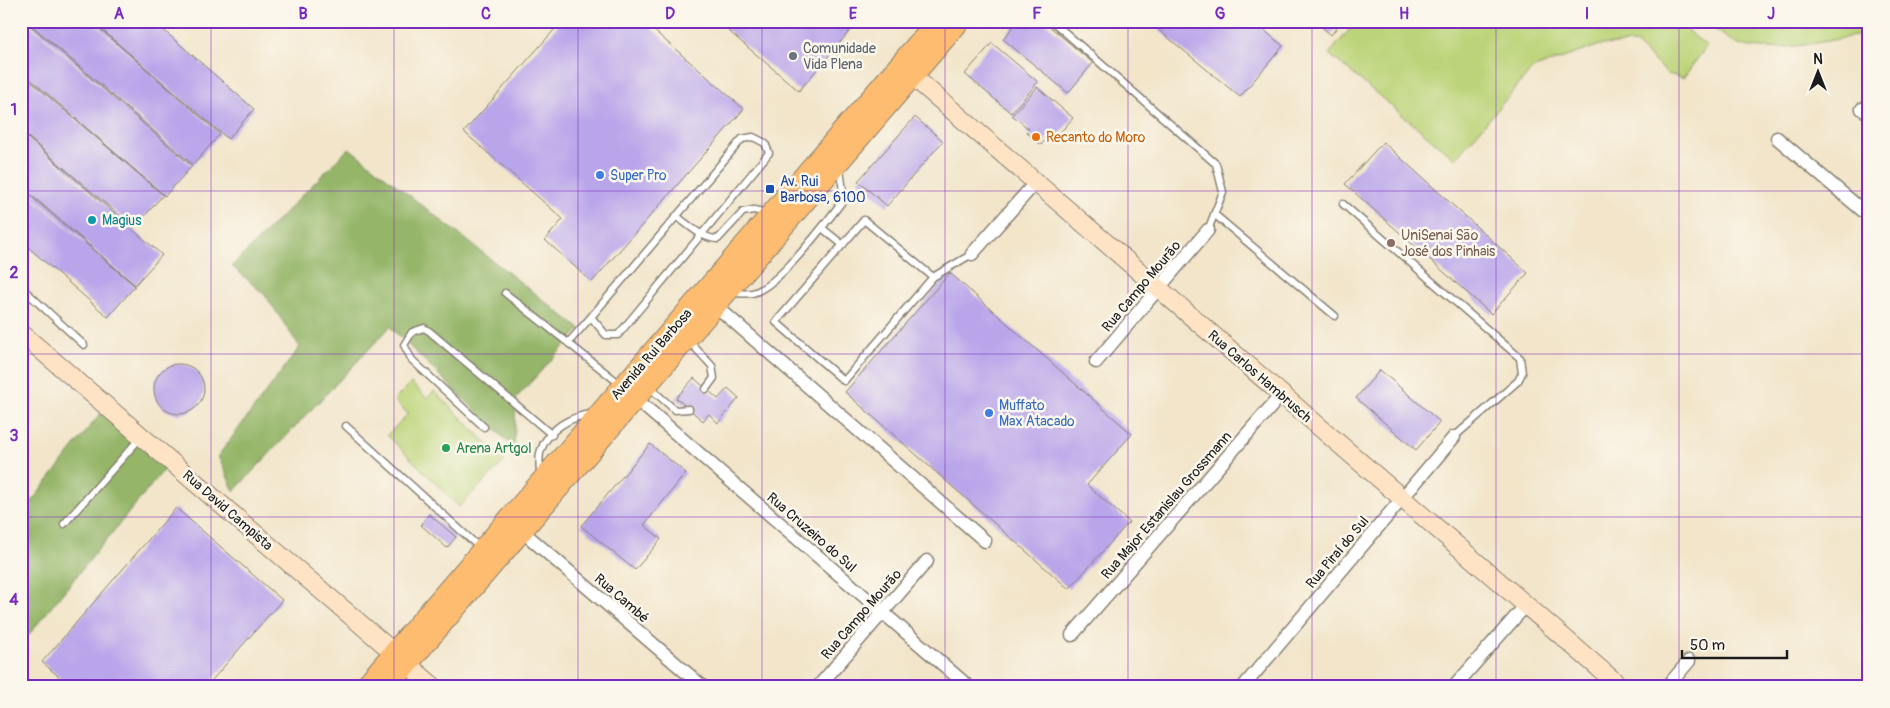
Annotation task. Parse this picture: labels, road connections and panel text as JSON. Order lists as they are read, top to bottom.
{
  "streets": {
    "main road": ["Avenida Rui Barbosa"],
    "street": [
      "Rua Campo Mourão",
      "Rua Carlos Hambrusch",
      "Rua Major Estanislau Grossmann",
      "Rua David Campista",
      "Rua Cruzeiro do Sul",
      "Rua Piraí do Sul",
      "Rua Cambé"
    ]
  },
  "crossings": [
    ["Rua Campo Mourão", "Rua Carlos Hambrusch"],
    ["Rua Campo Mourão", "Rua Cruzeiro do Sul"],
    ["Avenida Rui Barbosa", "Rua Carlos Hambrusch"],
    ["Avenida Rui Barbosa", "Rua David Campista"],
    ["Avenida Rui Barbosa", "Rua Cruzeiro do Sul"],
    ["Avenida Rui Barbosa", "Rua Cambé"],
    ["Rua Carlos Hambrusch", "Rua Major Estanislau Grossmann"],
    ["Rua Carlos Hambrusch", "Rua Piraí do Sul"]
  ],
  "places": {
    "other": [
      "Comunidade Vida Plena",
      "Recanto do Moro",
      "Super Pro",
      "Magius",
      "UniSenai São José dos Pinhais",
      "Muffato Max Atacado",
      "Arena Artgol"
    ],
    "transit": ["Av. Rui Barbosa, 6100"]
  },
  "scale_bar": "50 m",
  "north": "top",
  "grid": {
    "columns": [
      "A",
      "B",
      "C",
      "D",
      "E",
      "F",
      "G",
      "H",
      "I",
      "J"
    ],
    "rows": [
      "1",
      "2",
      "3",
      "4"
    ]
  }
}
